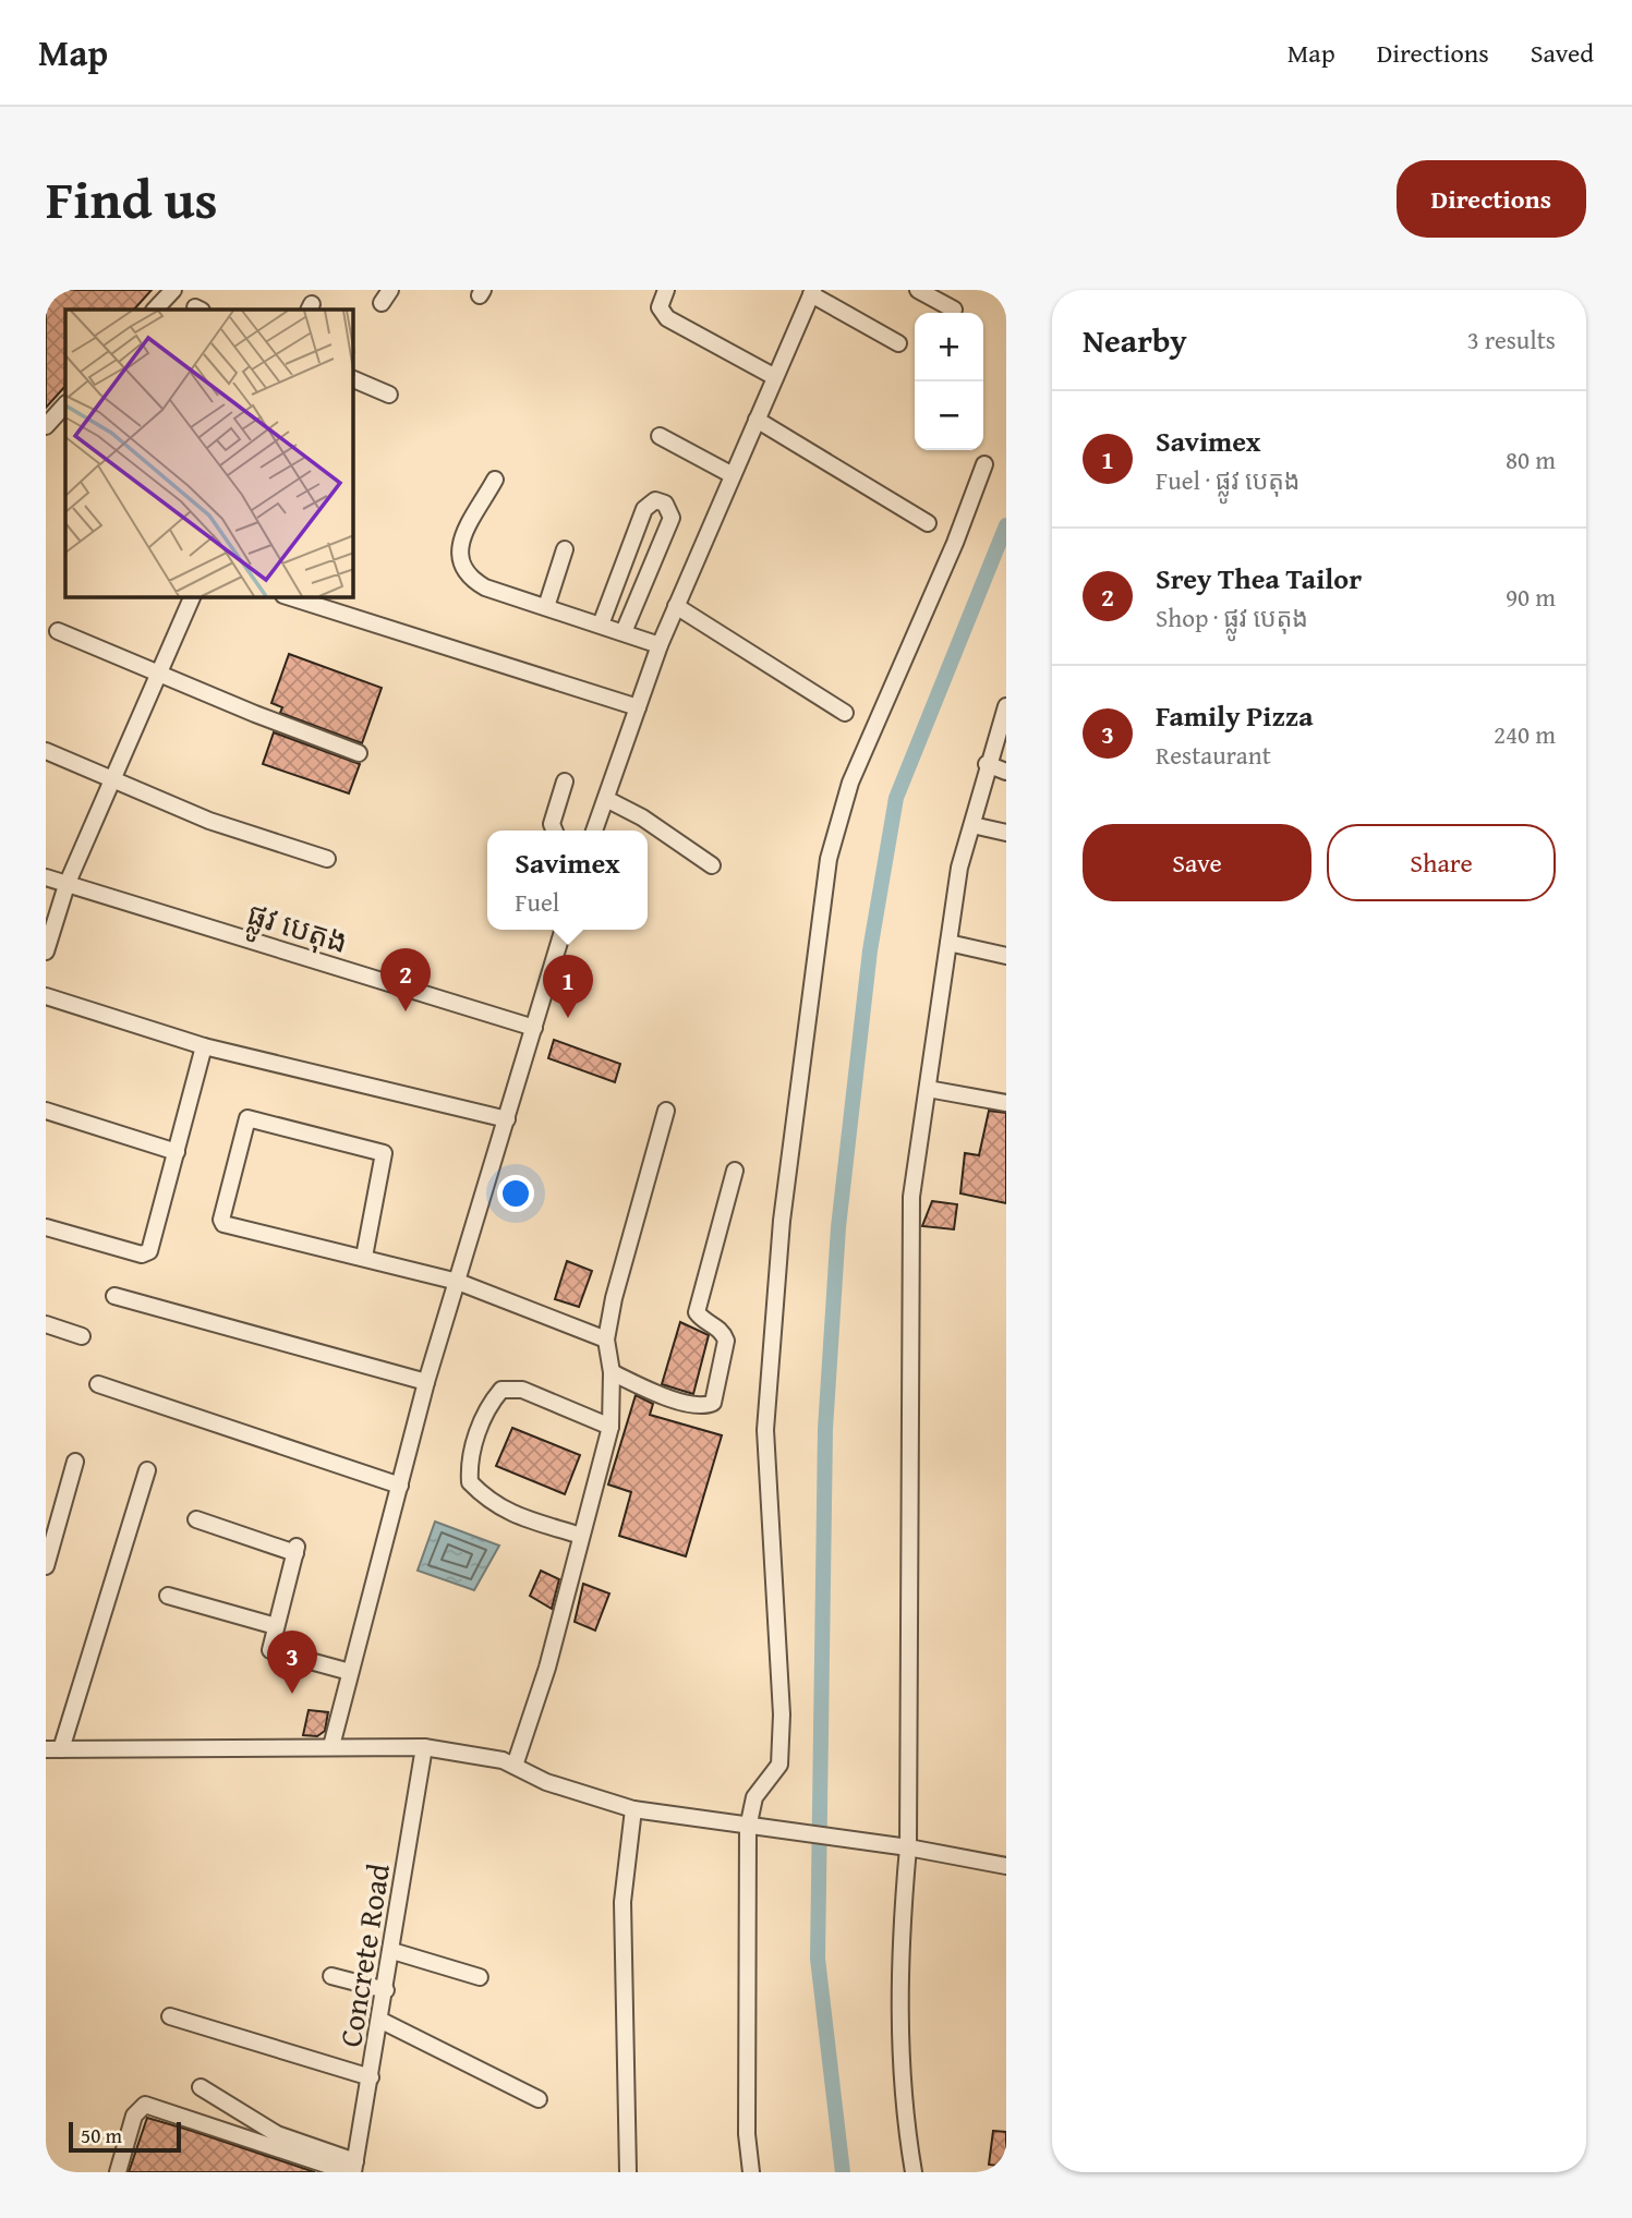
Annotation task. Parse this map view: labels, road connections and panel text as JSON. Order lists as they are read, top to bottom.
{
  "streets": {
    "street": ["ផ្លូវ បេតុង", "Concrete Road"]
  },
  "scale_bar": "50 m",
  "page": {
    "header": "Map",
    "nav": ["Map", "Directions", "Saved"],
    "title": "Find us",
    "buttons": [
      "Directions",
      ["Save", "Share"]
    ],
    "heading": ["Nearby", "3 results"],
    "map_buttons": ["+", "−"],
    "list": [
      {
        "mark": "1",
        "name": "Savimex",
        "note": "Fuel · ផ្លូវ បេតុង",
        "value": "80 m"
      },
      {
        "mark": "2",
        "name": "Srey Thea Tailor",
        "note": "Shop · ផ្លូវ បេតុង",
        "value": "90 m"
      },
      {
        "mark": "3",
        "name": "Family Pizza",
        "note": "Restaurant",
        "value": "240 m"
      }
    ],
    "popup": ["Savimex", "Fuel"],
    "pins": ["2", "1", "3"],
    "scale": "50 m"
  }
}
